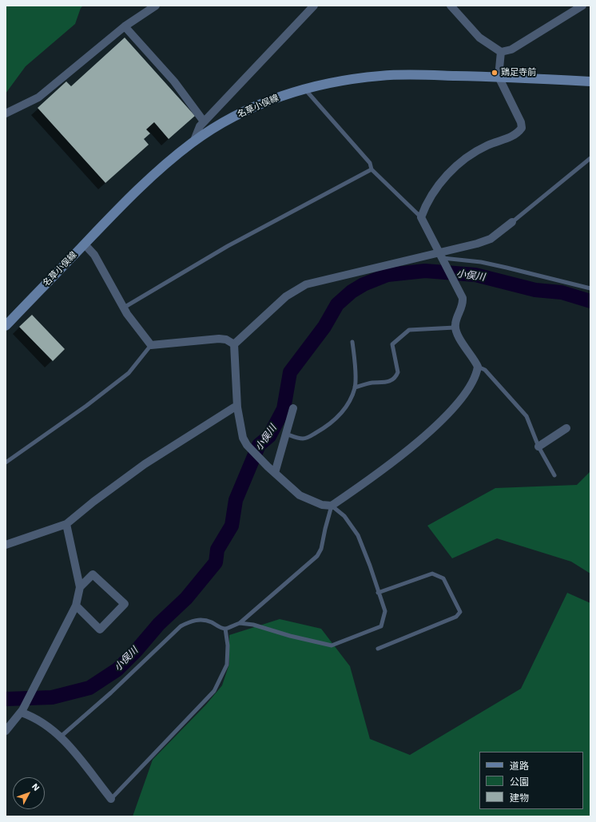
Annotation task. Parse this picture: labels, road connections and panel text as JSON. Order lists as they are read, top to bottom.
{
  "streets": {
    "main road": ["名草小俣線"]
  },
  "water": ["小俣川"],
  "places": ["鶏足寺前"],
  "legend": ["道路", "公園", "建物"],
  "north": "top right"
}
